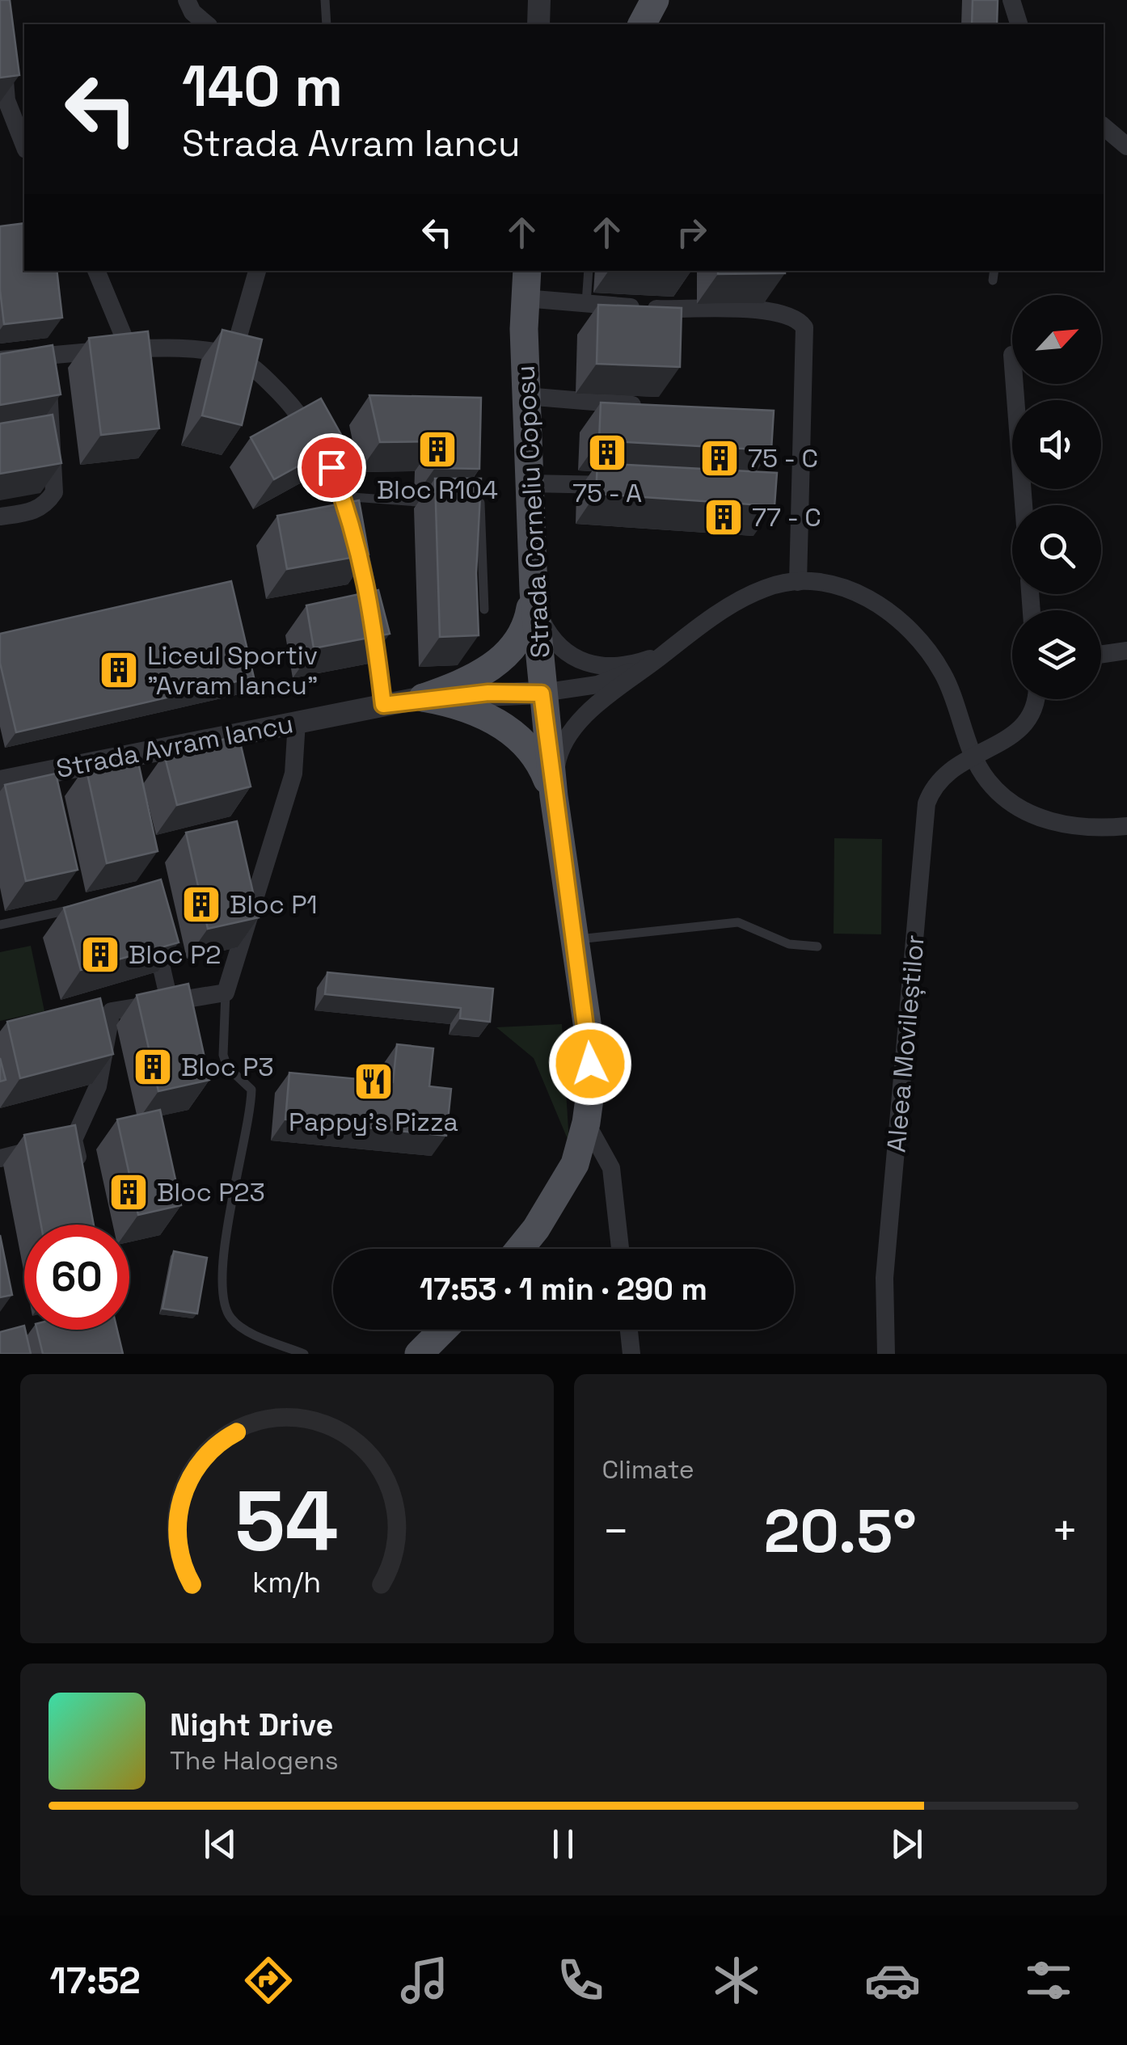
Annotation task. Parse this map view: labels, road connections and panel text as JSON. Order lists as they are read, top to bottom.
{
  "streets": {
    "main road": ["Strada Corneliu Coposu"],
    "street": ["Strada Avram Iancu", "Aleea Movileștilor"]
  },
  "crossings": [
    ["Strada Corneliu Coposu", "Strada Avram Iancu"]
  ],
  "places": {
    "building": [
      "Bloc R104",
      "75 - A",
      "75 - C",
      "77 - C",
      "Liceul Sportiv \"Avram Iancu\"",
      "Bloc P1",
      "Bloc P2",
      "Bloc P3",
      "Bloc P23"
    ],
    "restaurant": ["Pappy's Pizza"]
  },
  "north": "top right",
  "page": {
    "turn": ["140 m", "Strada Avram Iancu"],
    "limit": "60",
    "trip": "17:53 · 1 min · 290 m",
    "tile": "Climate",
    "heat": ["−", "20.5°", "+"],
    "song": ["Night Drive", "The Halogens"],
    "tabs": "17:52",
    "gauge": ["54", "km/h"]
  }
}
